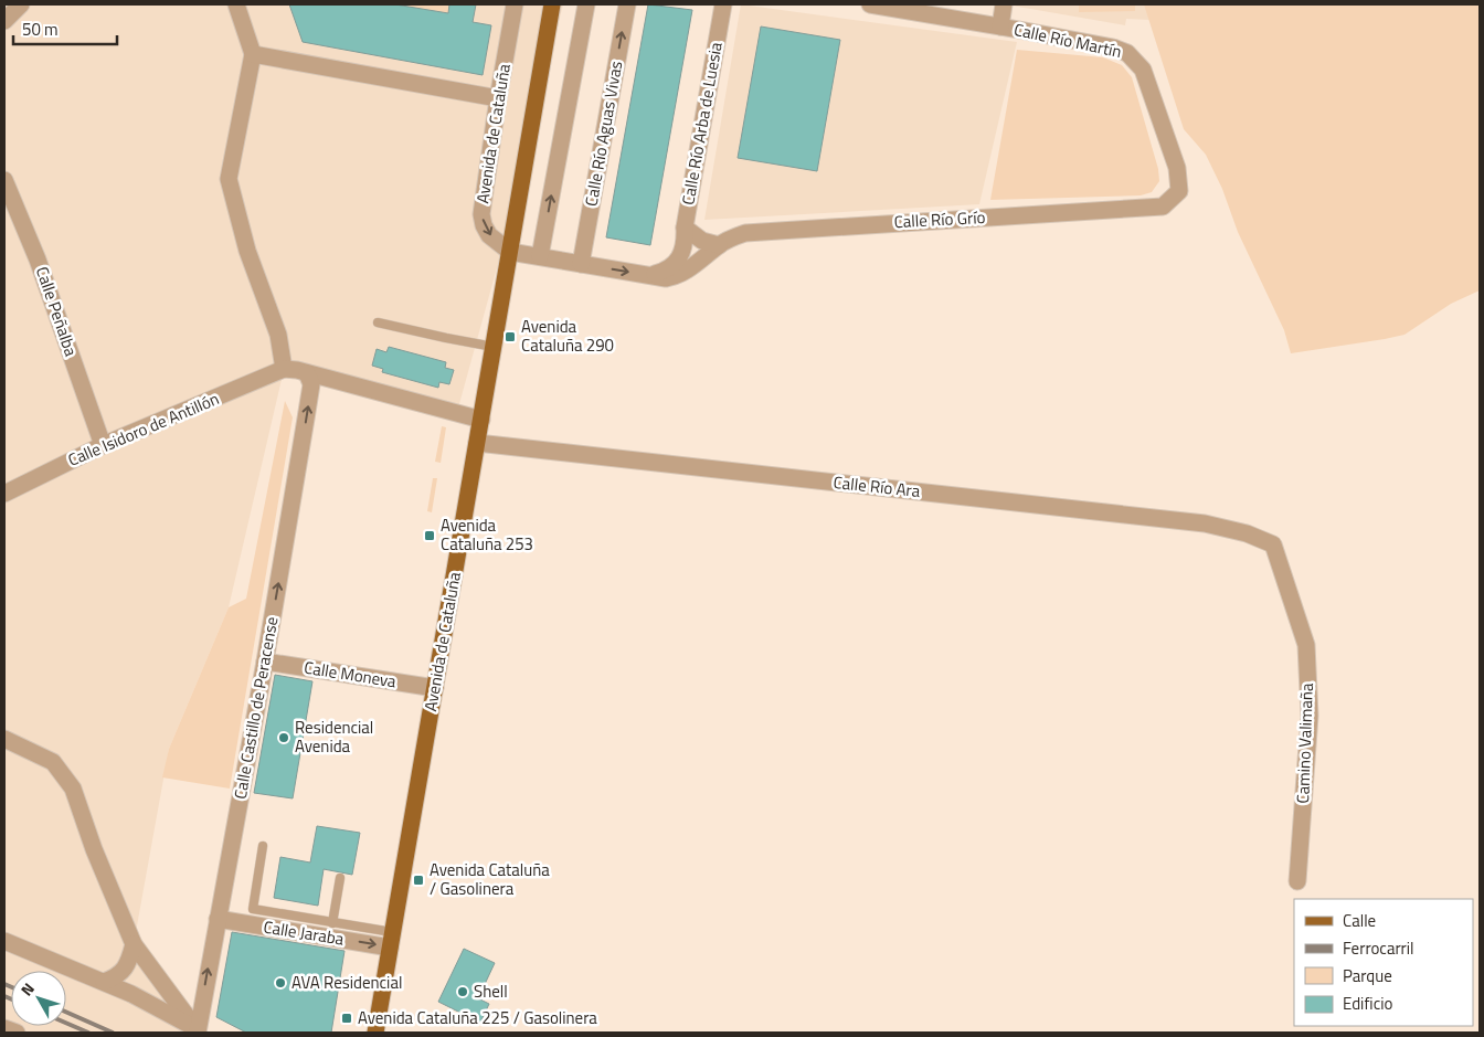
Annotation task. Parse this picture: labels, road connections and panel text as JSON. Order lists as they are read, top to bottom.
{
  "streets": {
    "main road": ["Avenida de Cataluña"],
    "street": [
      "Calle Río Martín",
      "Calle Río Arba de Luesia",
      "Calle Río Aguas Vivas",
      "Calle Río Grío",
      "Calle Peñalba",
      "Calle Isidoro de Antillón",
      "Calle Río Ara",
      "Calle Moneva",
      "Calle Castillo de Peracense",
      "Camino Valimaña",
      "Calle Jaraba"
    ]
  },
  "crossings": [
    ["Calle Río Martín", "Calle Río Grío"],
    ["Calle Río Arba de Luesia", "Calle Río Grío"],
    ["Avenida de Cataluña", "Calle Río Grío"],
    ["Avenida de Cataluña", "Calle Río Ara"],
    ["Avenida de Cataluña", "Calle Moneva"],
    ["Avenida de Cataluña", "Calle Jaraba"],
    ["Calle Río Aguas Vivas", "Calle Río Grío"],
    ["Calle Peñalba", "Calle Isidoro de Antillón"],
    ["Calle Río Ara", "Camino Valimaña"],
    ["Calle Moneva", "Calle Castillo de Peracense"],
    ["Calle Castillo de Peracense", "Calle Jaraba"]
  ],
  "one_way": ["Calle Castillo de Peracense", "Calle Jaraba"],
  "places": {
    "transit": [
      "Avenida Cataluña 290",
      "Avenida Cataluña 253",
      "Avenida Cataluña / Gasolinera",
      "Avenida Cataluña 225 / Gasolinera"
    ],
    "other": ["Residencial Avenida", "AVA Residencial", "Shell"]
  },
  "legend": [
    "Calle",
    "Ferrocarril",
    "Parque",
    "Edificio"
  ],
  "scale_bar": "50 m",
  "north": "top left"
}
